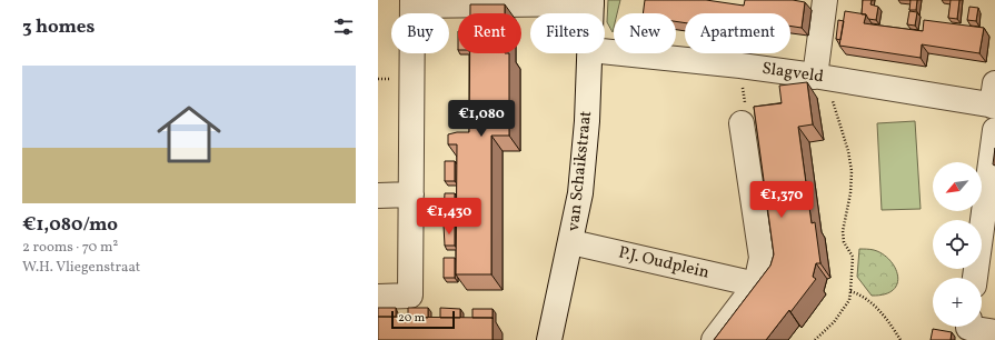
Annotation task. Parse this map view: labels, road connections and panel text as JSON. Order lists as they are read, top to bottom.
{
  "streets": {
    "street": ["Slagveld", "van Schaikstraat", "P.J. Oudplein"]
  },
  "crossings": [
    ["van Schaikstraat", "P.J. Oudplein"]
  ],
  "scale_bar": "20 m",
  "north": "bottom left",
  "page": {
    "heading": "3 homes",
    "chip": [
      "Buy",
      "Rent",
      "Filters",
      "New",
      "Apartment"
    ],
    "list": [
      {
        "name": "€1,080/mo",
        "note": "2 rooms · 70 m² · W.H. Vliegenstraat"
      }
    ],
    "price": ["€1,080", "€1,370", "€1,430"],
    "map_buttons": "+",
    "scale": "20 m"
  }
}
